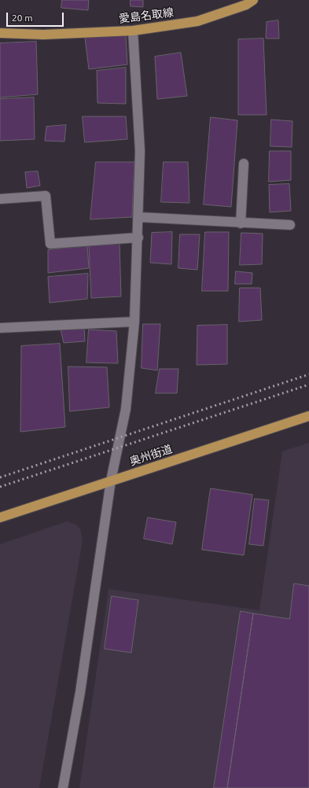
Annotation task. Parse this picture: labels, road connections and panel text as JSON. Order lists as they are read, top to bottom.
{
  "streets": {
    "main road": ["愛島名取線", "奥州街道"]
  },
  "scale_bar": "20 m"
}
